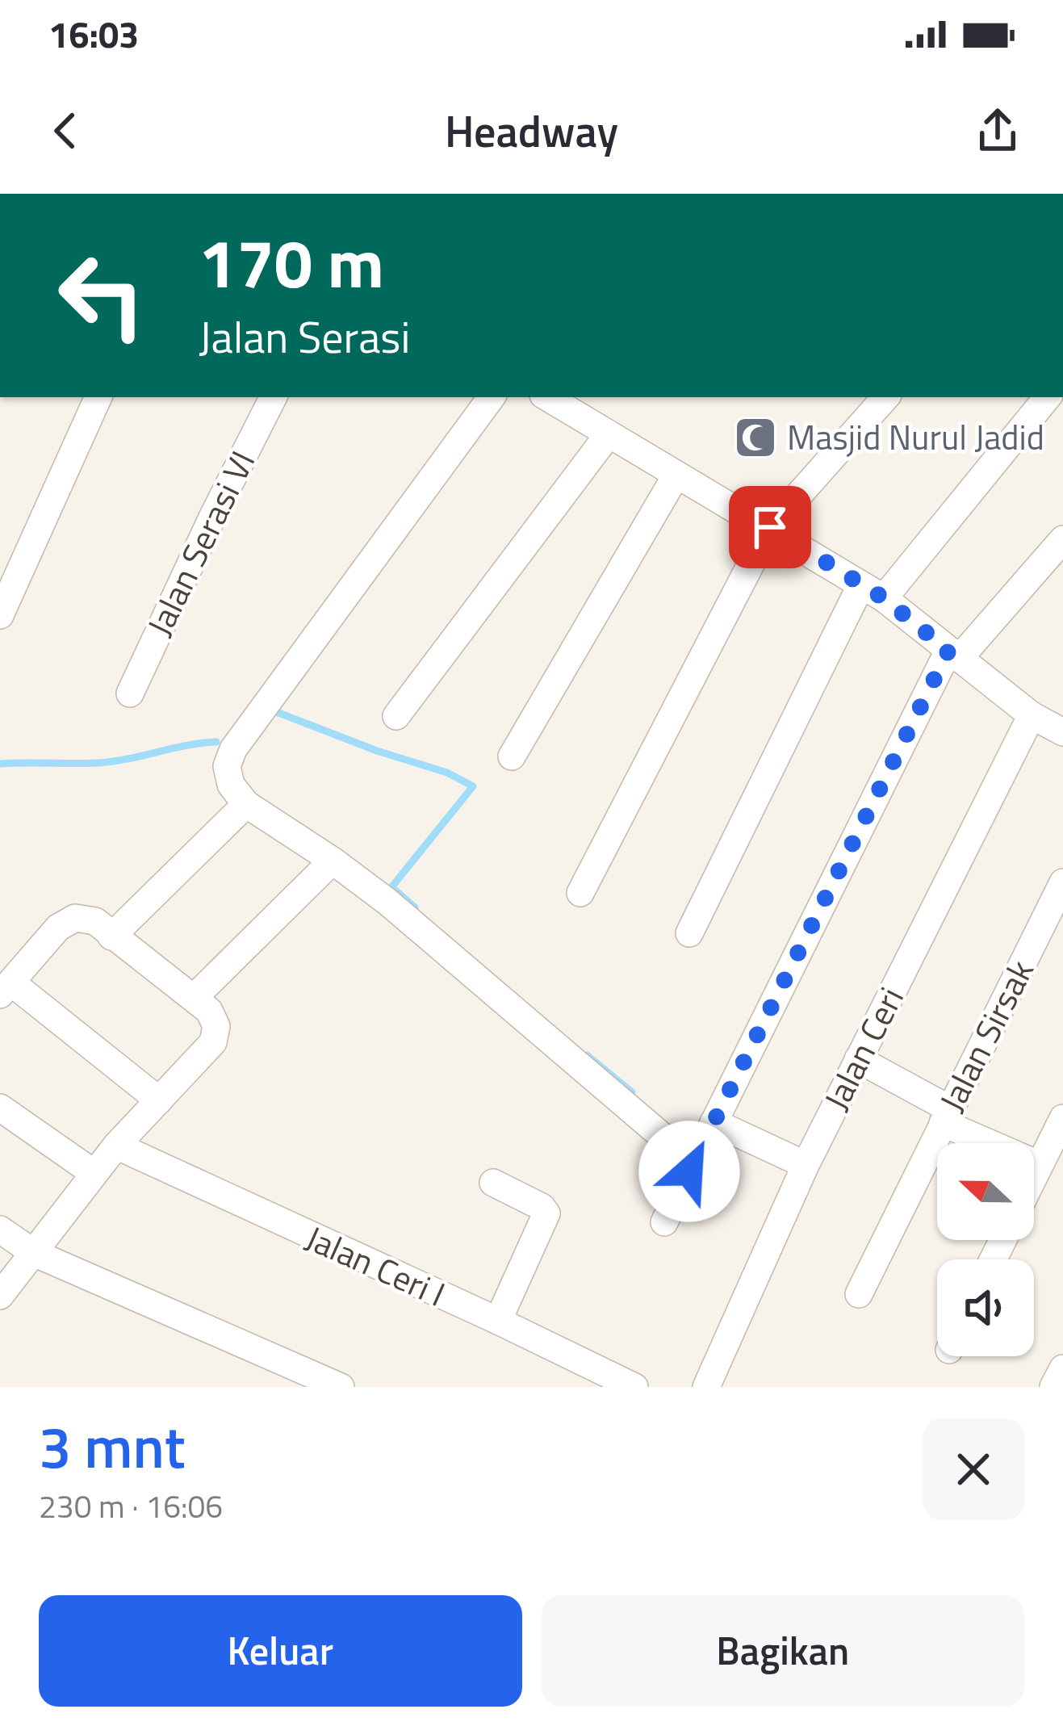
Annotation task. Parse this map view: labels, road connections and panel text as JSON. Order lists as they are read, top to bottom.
{
  "streets": {
    "street": [
      "Jalan Serasi VI",
      "Jalan Sirsak",
      "Jalan Ceri",
      "Jalan Ceri I"
    ]
  },
  "places": {
    "mosque": ["Masjid Nurul Jadid"]
  },
  "north": "left",
  "page": {
    "status": "16:03",
    "header": "Headway",
    "turn": ["170 m", "Jalan Serasi"],
    "heading": ["3 mnt", "230 m · 16:06"],
    "buttons": ["Keluar", "Bagikan"]
  }
}
